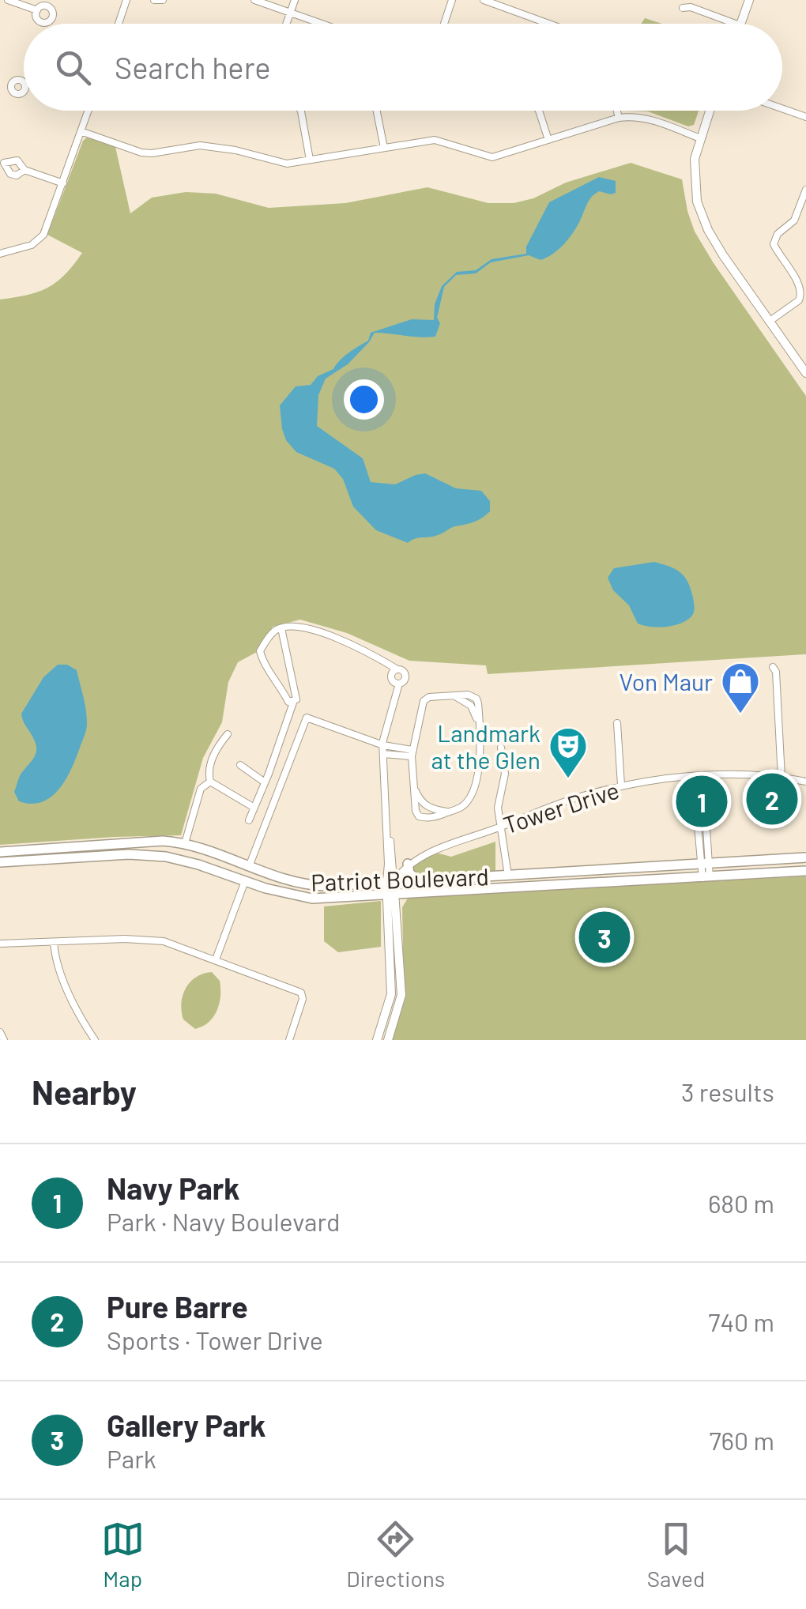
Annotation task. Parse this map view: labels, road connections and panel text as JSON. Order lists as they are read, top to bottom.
{
  "streets": {
    "main road": ["Patriot Boulevard"],
    "street": ["Tower Drive"]
  },
  "crossings": [
    ["Tower Drive", "Patriot Boulevard"]
  ],
  "places": {
    "shop": ["Von Maur"],
    "theatre": ["Landmark at the Glen"]
  },
  "page": {
    "search": "Search here",
    "pins": ["2", "1", "3"],
    "heading": ["Nearby", "3 results"],
    "list": [
      {
        "mark": "1",
        "name": "Navy Park",
        "note": "Park · Navy Boulevard",
        "value": "680 m"
      },
      {
        "mark": "2",
        "name": "Pure Barre",
        "note": "Sports · Tower Drive",
        "value": "740 m"
      },
      {
        "mark": "3",
        "name": "Gallery Park",
        "note": "Park",
        "value": "760 m"
      }
    ],
    "nav": ["Map", "Directions", "Saved"]
  }
}
